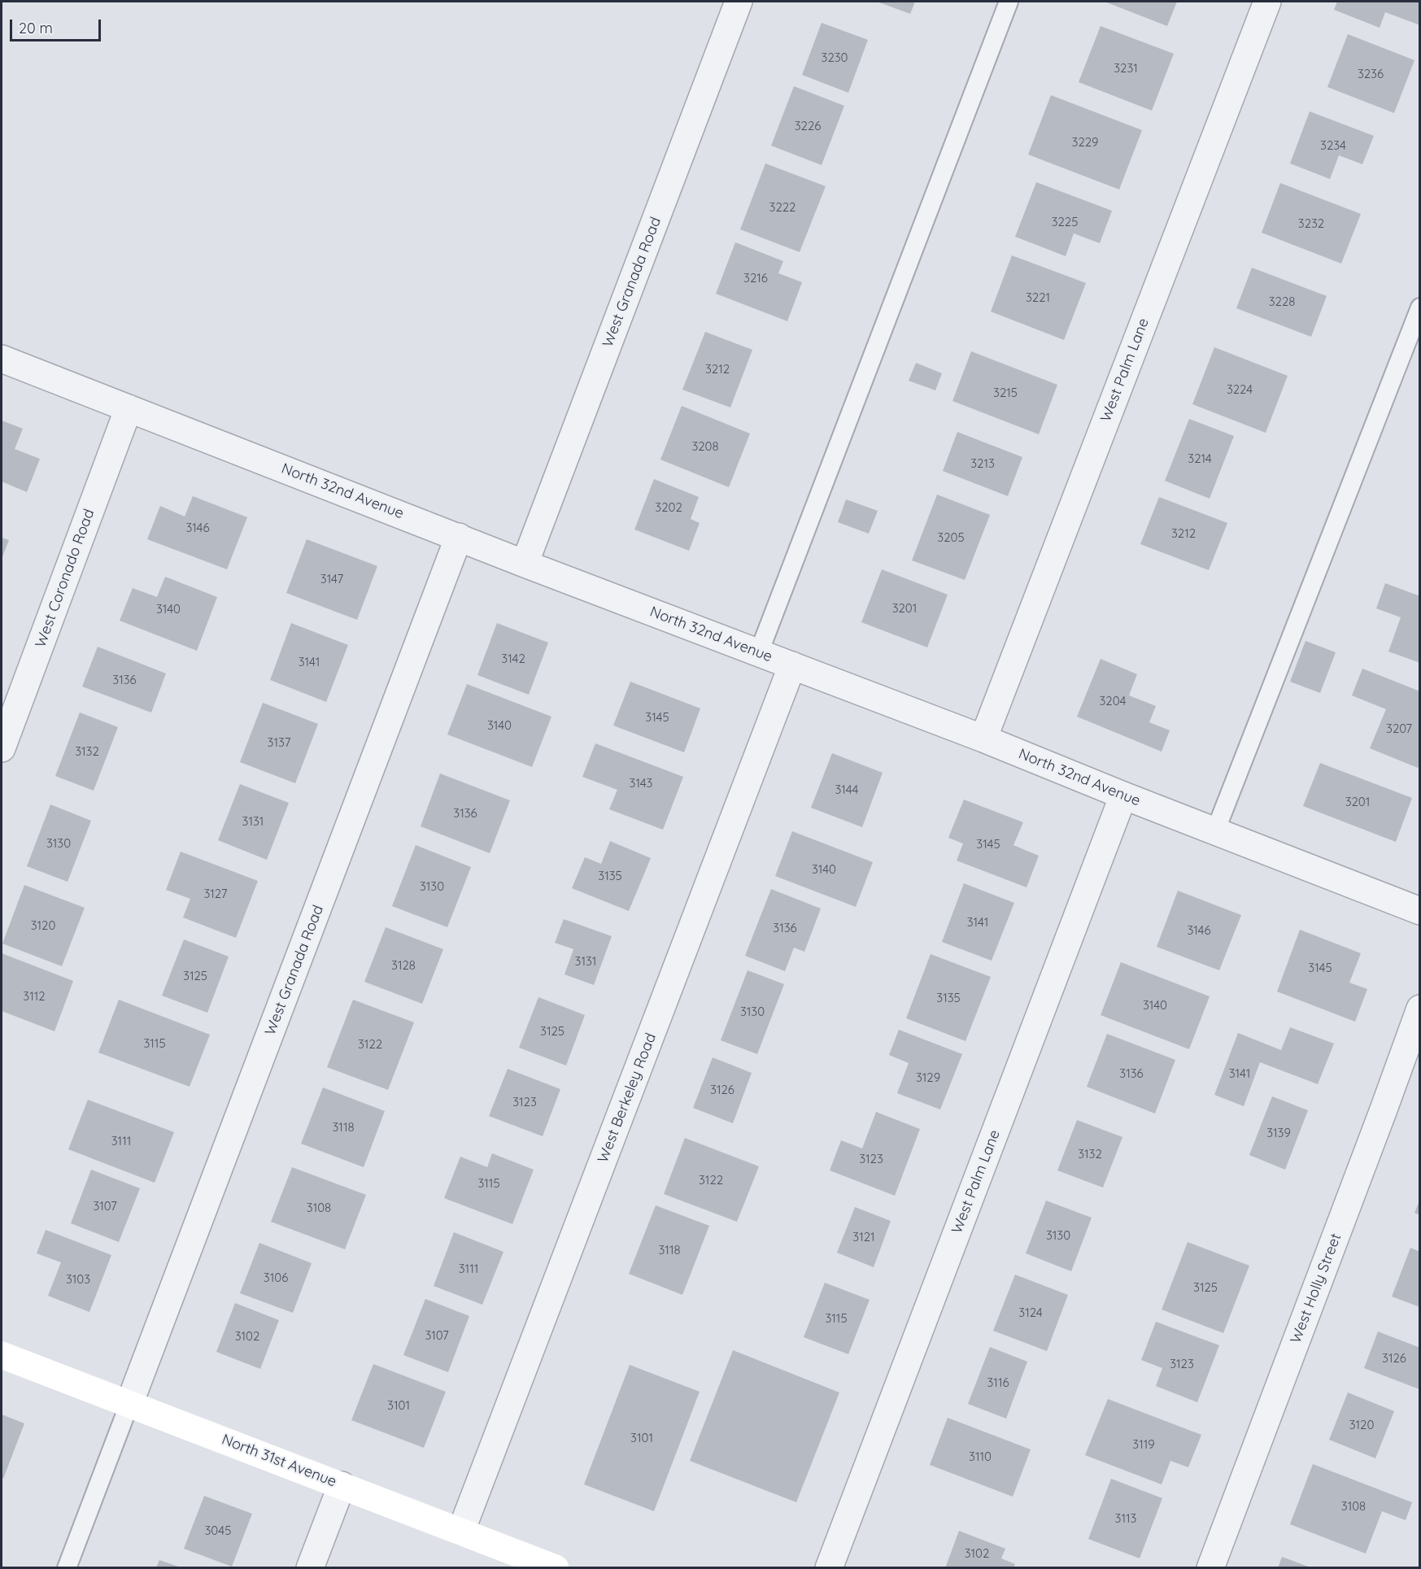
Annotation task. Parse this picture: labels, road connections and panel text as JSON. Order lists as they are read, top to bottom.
{
  "streets": {
    "street": [
      "West Granada Road",
      "West Palm Lane",
      "North 32nd Avenue",
      "West Coronado Road",
      "West Berkeley Road",
      "West Holly Street",
      "North 31st Avenue"
    ]
  },
  "crossings": [
    ["West Granada Road", "North 32nd Avenue"],
    ["West Granada Road", "North 31st Avenue"],
    ["West Palm Lane", "North 32nd Avenue"],
    ["North 32nd Avenue", "West Coronado Road"],
    ["North 32nd Avenue", "West Berkeley Road"],
    ["West Berkeley Road", "North 31st Avenue"]
  ],
  "house_numbers": [
    "3230",
    "3231",
    "3236",
    "3226",
    "3229",
    "3234",
    "3222",
    "3225",
    "3232",
    "3216",
    "3221",
    "3228",
    "3212",
    "3224",
    "3215",
    "3208",
    "3214",
    "3213",
    "3202",
    "3146",
    "3212",
    "3205",
    "3147",
    "3201",
    "3140",
    "3142",
    "3141",
    "3136",
    "3204",
    "3145",
    "3140",
    "3207",
    "3137",
    "3132",
    "3143",
    "3144",
    "3201",
    "3136",
    "3131",
    "3130",
    "3145",
    "3140",
    "3135",
    "3130",
    "3127",
    "3141",
    "3120",
    "3136",
    "3146",
    "3131",
    "3128",
    "3145",
    "3125",
    "3112",
    "3135",
    "3140",
    "3130",
    "3125",
    "3115",
    "3122",
    "3136",
    "3141",
    "3129",
    "3126",
    "3123",
    "3118",
    "3139",
    "3111",
    "3132",
    "3123",
    "3122",
    "3115",
    "3107",
    "3108",
    "3130",
    "3121",
    "3118",
    "3111",
    "3106",
    "3103",
    "3125",
    "3124",
    "3115",
    "3107",
    "3102",
    "3126",
    "3123",
    "3116",
    "3101",
    "3120",
    "3101",
    "3119",
    "3110",
    "3108",
    "3113",
    "3045",
    "3102"
  ],
  "scale_bar": "20 m"
}
